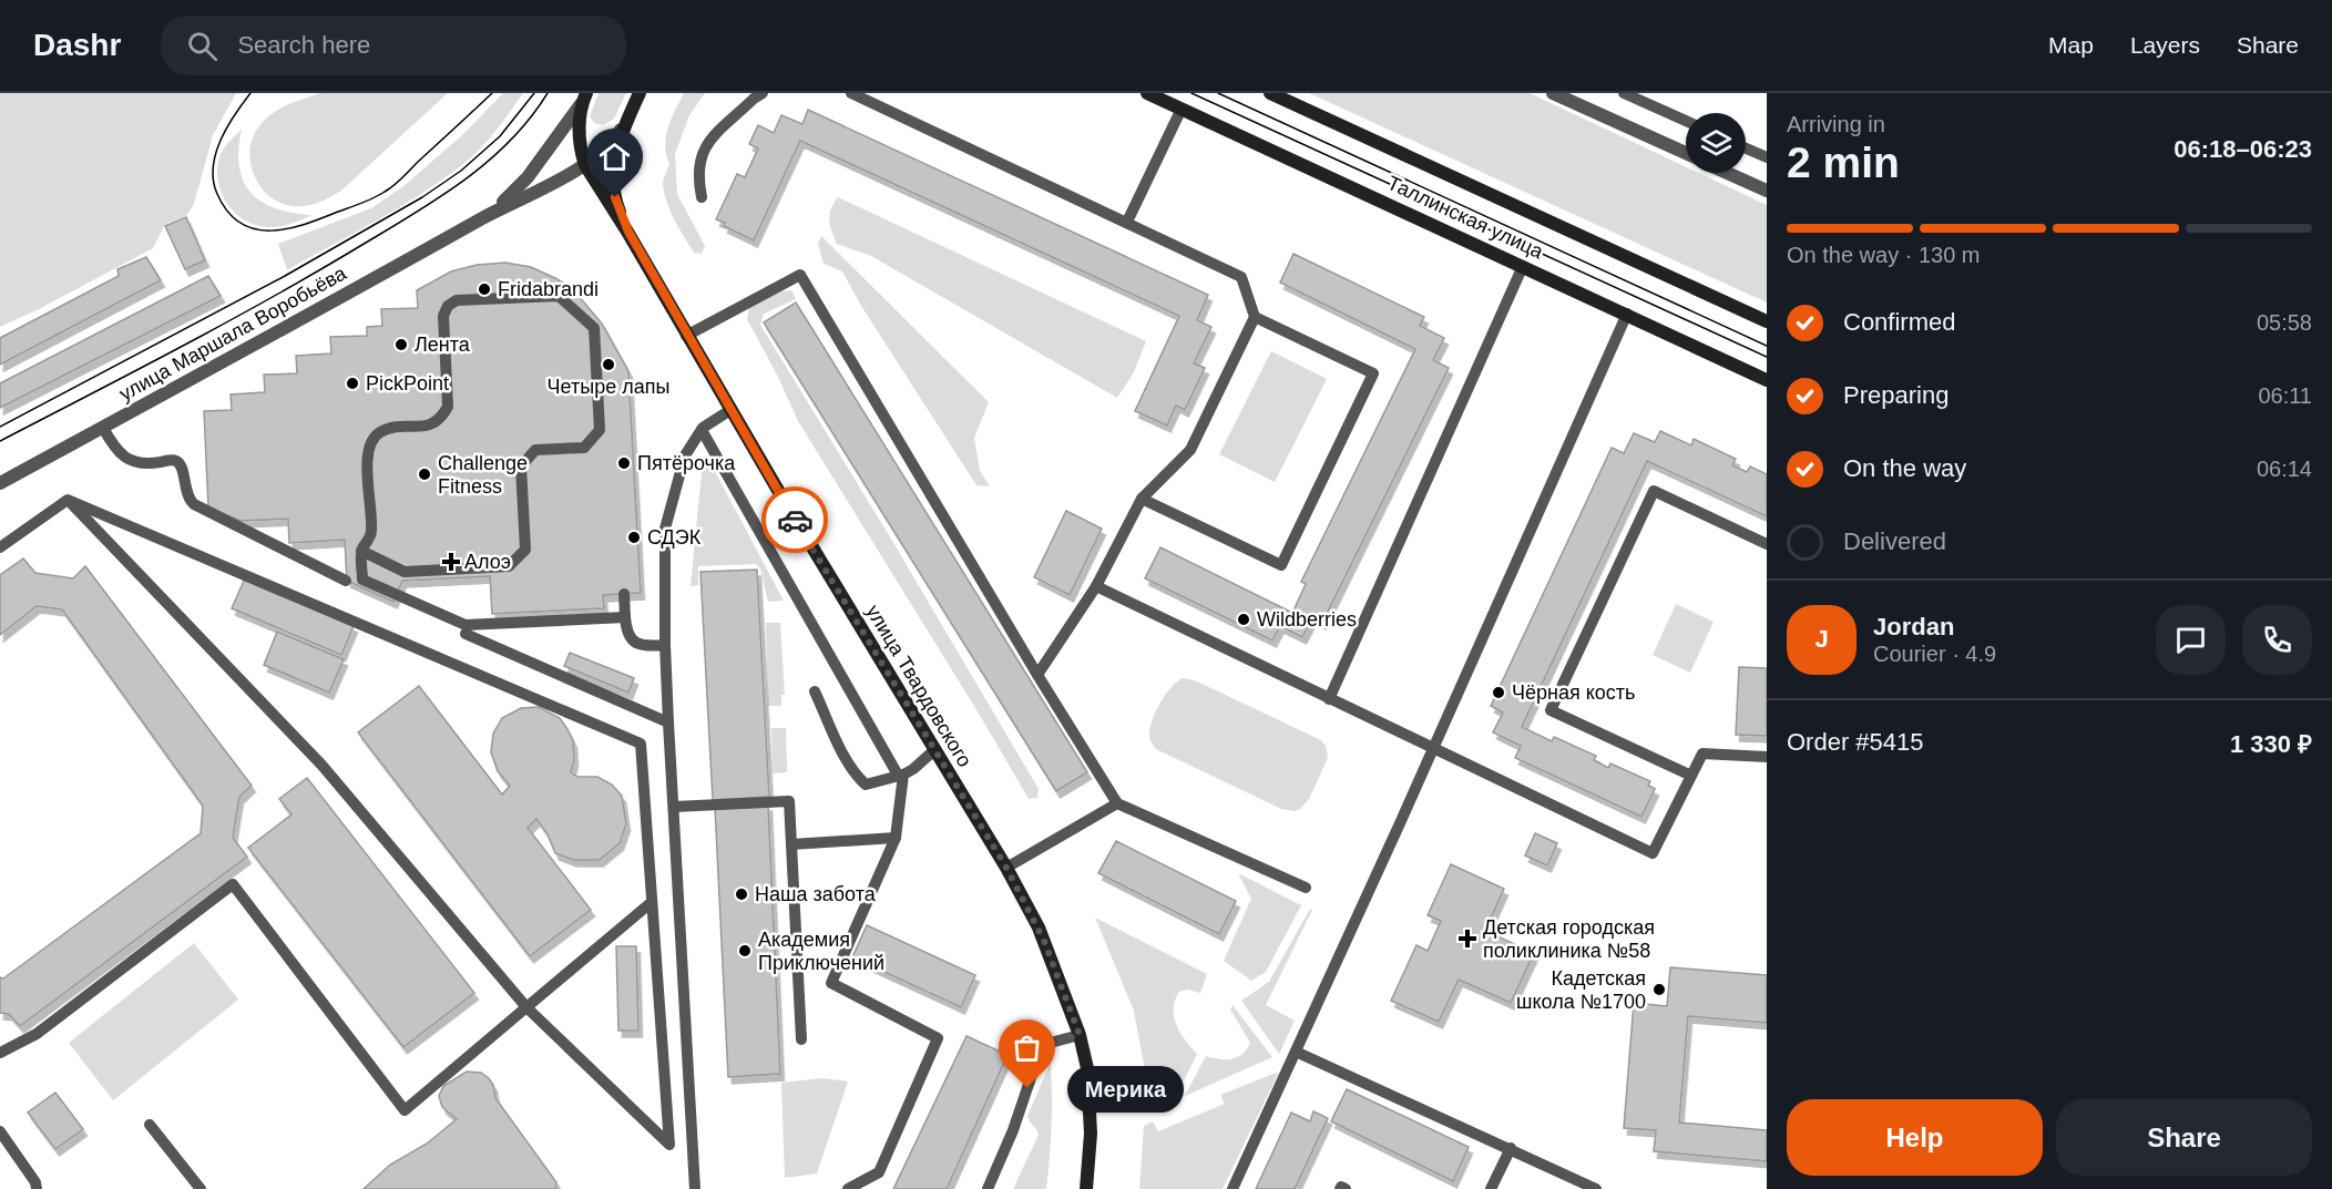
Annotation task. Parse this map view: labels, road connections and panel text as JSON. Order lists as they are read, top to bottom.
{
  "streets": {
    "main road": ["Таллинская улица", "улица Твардовского"],
    "street": ["улица Маршала Воробьёва"]
  },
  "crossings": [
    ["улица Маршала Воробьёва", "улица Твардовского"]
  ],
  "places": {
    "other": [
      "Fridabrandi",
      "Лента",
      "Четыре лапы",
      "PickPoint",
      "Пятёрочка",
      "Challenge Fitness",
      "СДЭК",
      "Wildberries",
      "Чёрная кость",
      "Наша забота",
      "Академия Приключений",
      "Кадетская школа №1700",
      "Мерика"
    ],
    "health": ["Алоэ", "Детская городская поликлиника №58"]
  },
  "page": {
    "header": "Dashr",
    "search": "Search here",
    "nav": ["Map", "Layers", "Share"],
    "heading": ["2 min", "Arriving in", "06:18–06:23"],
    "panel": [
      "Jordan",
      "Courier · 4.9",
      "Order #5415",
      "1 330 ₽"
    ],
    "bar": "On the way · 130 m",
    "list": [
      ["Confirmed", "05:58"],
      ["Preparing", "06:11"],
      ["On the way", "06:14"],
      "Delivered"
    ],
    "round": "J",
    "bubble": "Мерика",
    "buttons": ["Help", "Share"]
  }
}
